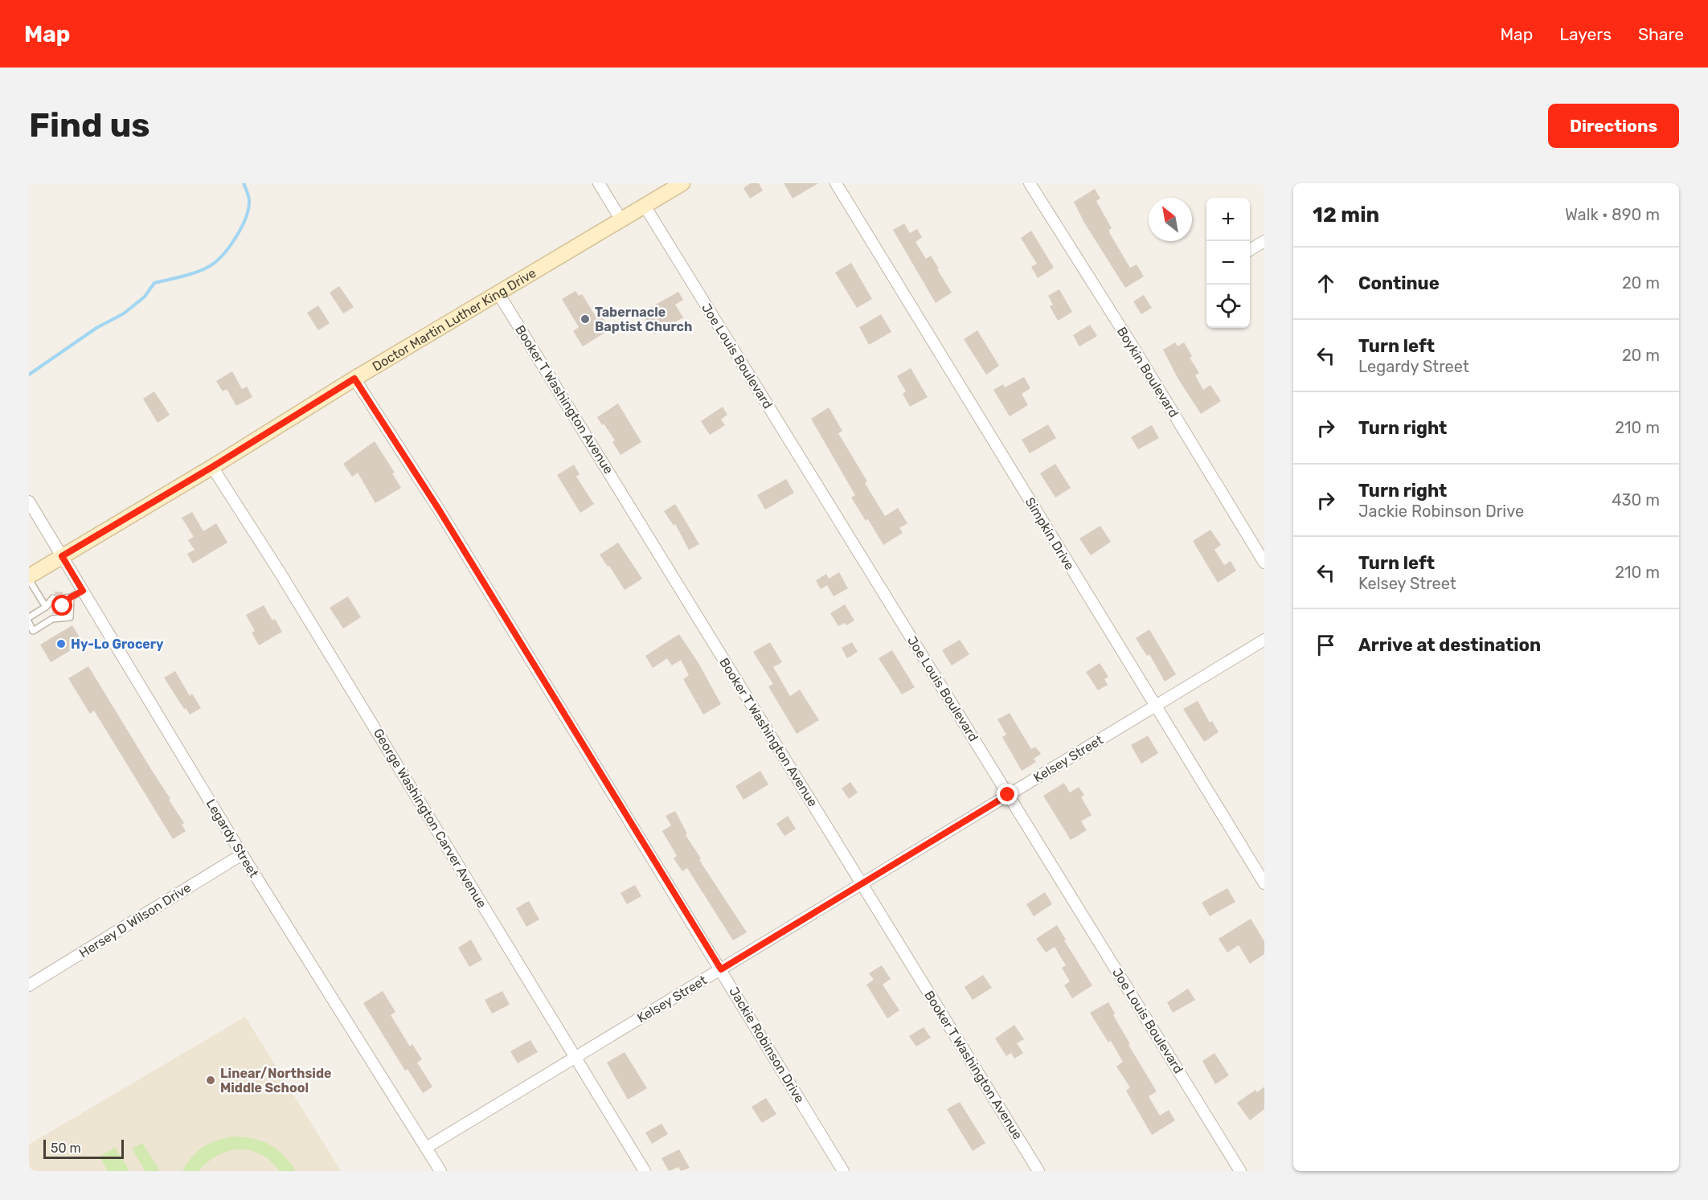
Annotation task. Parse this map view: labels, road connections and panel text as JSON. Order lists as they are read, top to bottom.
{
  "streets": {
    "main road": ["Doctor Martin Luther King Drive"],
    "street": [
      "Joe Louis Boulevard",
      "Boykin Boulevard",
      "Booker T Washington Avenue",
      "Simpkin Drive",
      "Kelsey Street",
      "George Washington Carver Avenue",
      "Legardy Street",
      "Hersey D Wilson Drive",
      "Jackie Robinson Drive"
    ]
  },
  "crossings": [
    ["Doctor Martin Luther King Drive", "Joe Louis Boulevard"],
    ["Doctor Martin Luther King Drive", "Booker T Washington Avenue"],
    ["Doctor Martin Luther King Drive", "George Washington Carver Avenue"],
    ["Doctor Martin Luther King Drive", "Legardy Street"],
    ["Doctor Martin Luther King Drive", "Jackie Robinson Drive"],
    ["Joe Louis Boulevard", "Kelsey Street"],
    ["Booker T Washington Avenue", "Kelsey Street"],
    ["Simpkin Drive", "Kelsey Street"],
    ["Kelsey Street", "George Washington Carver Avenue"],
    ["Kelsey Street", "Legardy Street"],
    ["Kelsey Street", "Jackie Robinson Drive"],
    ["Legardy Street", "Hersey D Wilson Drive"]
  ],
  "places": ["Tabernacle Baptist Church", "Hy-Lo Grocery", "Linear/Northside Middle School"],
  "scale_bar": "50 m",
  "north": "top left",
  "page": {
    "header": "Map",
    "nav": ["Map", "Layers", "Share"],
    "buttons": "Directions",
    "title": "Find us",
    "heading": ["12 min", "Walk · 890 m"],
    "map_buttons": ["+", "−"],
    "list": [
      ["Continue", "20 m"],
      ["Turn left", "Legardy Street", "20 m"],
      ["Turn right", "210 m"],
      ["Turn right", "Jackie Robinson Drive", "430 m"],
      ["Turn left", "Kelsey Street", "210 m"],
      "Arrive at destination"
    ],
    "scale": "50 m"
  }
}
